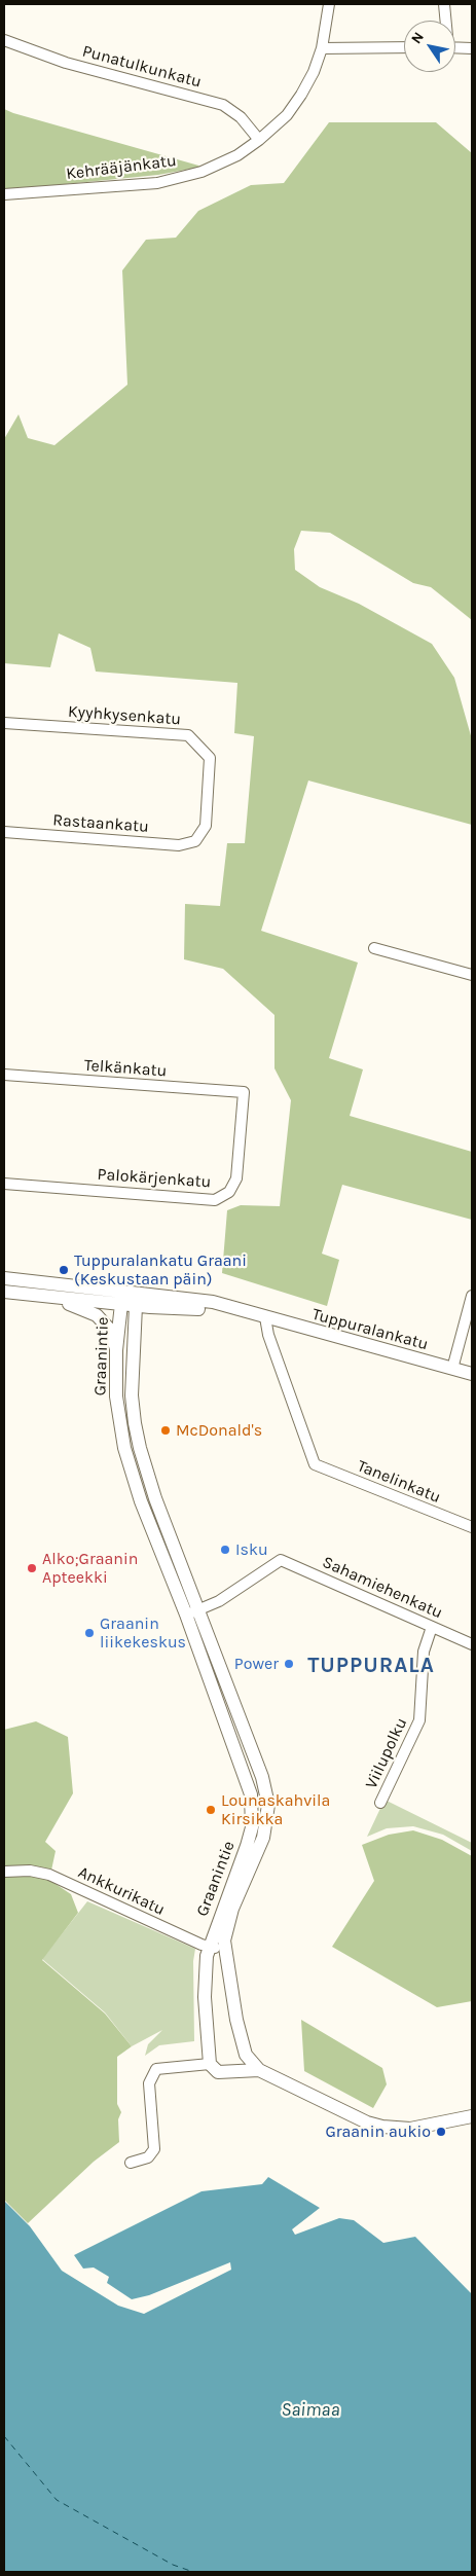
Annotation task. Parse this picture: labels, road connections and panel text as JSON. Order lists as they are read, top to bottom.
{
  "streets": {
    "street": [
      "Punatulkunkatu",
      "Kehrääjänkatu",
      "Kyyhkysenkatu",
      "Rastaankatu",
      "Telkänkatu",
      "Palokärjenkatu",
      "Tuppuralankatu",
      "Graanintie",
      "Tanelinkatu",
      "Sahamiehenkatu",
      "Viilupolku",
      "Ankkurikatu"
    ]
  },
  "crossings": [
    ["Punatulkunkatu", "Kehrääjänkatu"],
    ["Kyyhkysenkatu", "Rastaankatu"],
    ["Telkänkatu", "Palokärjenkatu"],
    ["Tuppuralankatu", "Graanintie"],
    ["Tuppuralankatu", "Tanelinkatu"],
    ["Graanintie", "Sahamiehenkatu"],
    ["Graanintie", "Ankkurikatu"],
    ["Sahamiehenkatu", "Viilupolku"]
  ],
  "districts": ["TUPPURALA"],
  "water": ["Saimaa"],
  "places": [
    "Tuppuralankatu Graani (Keskustaan päin)",
    "McDonald's",
    "Isku",
    "Alko;Graanin Apteekki",
    "Graanin liikekeskus",
    "Power",
    "Lounaskahvila Kirsikka",
    "Graanin aukio"
  ],
  "north": "top left"
}
